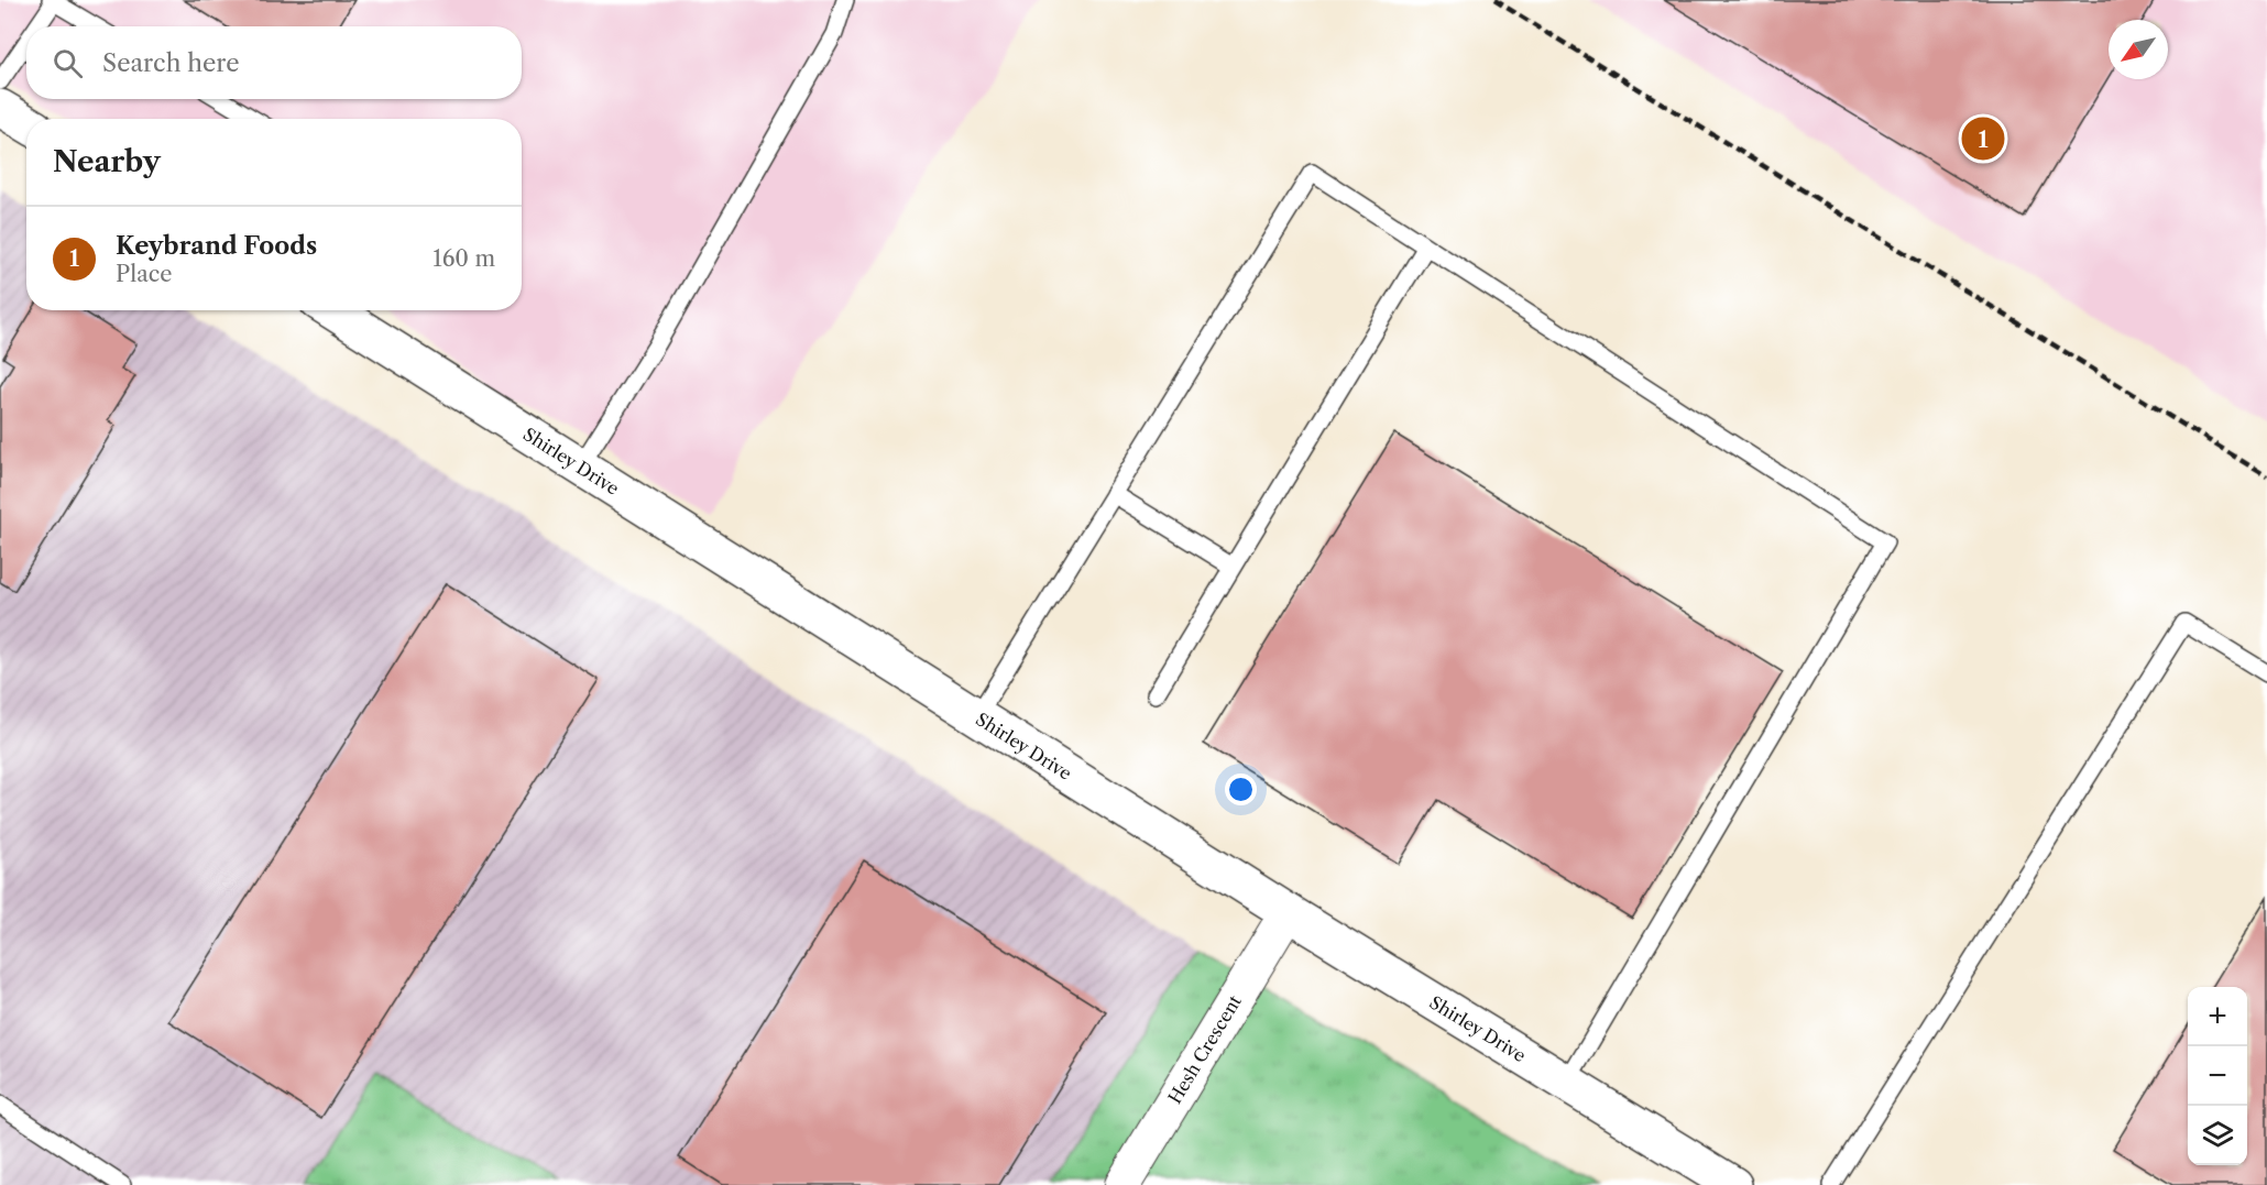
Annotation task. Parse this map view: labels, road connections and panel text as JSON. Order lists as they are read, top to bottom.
{
  "streets": {
    "street": ["Shirley Drive", "Hesh Crescent"]
  },
  "crossings": [
    ["Shirley Drive", "Hesh Crescent"]
  ],
  "north": "bottom left",
  "page": {
    "search": "Search here",
    "pins": "1",
    "heading": "Nearby",
    "list": [
      {
        "mark": "1",
        "name": "Keybrand Foods",
        "note": "Place",
        "value": "160 m"
      }
    ],
    "map_buttons": ["+", "−"]
  }
}
